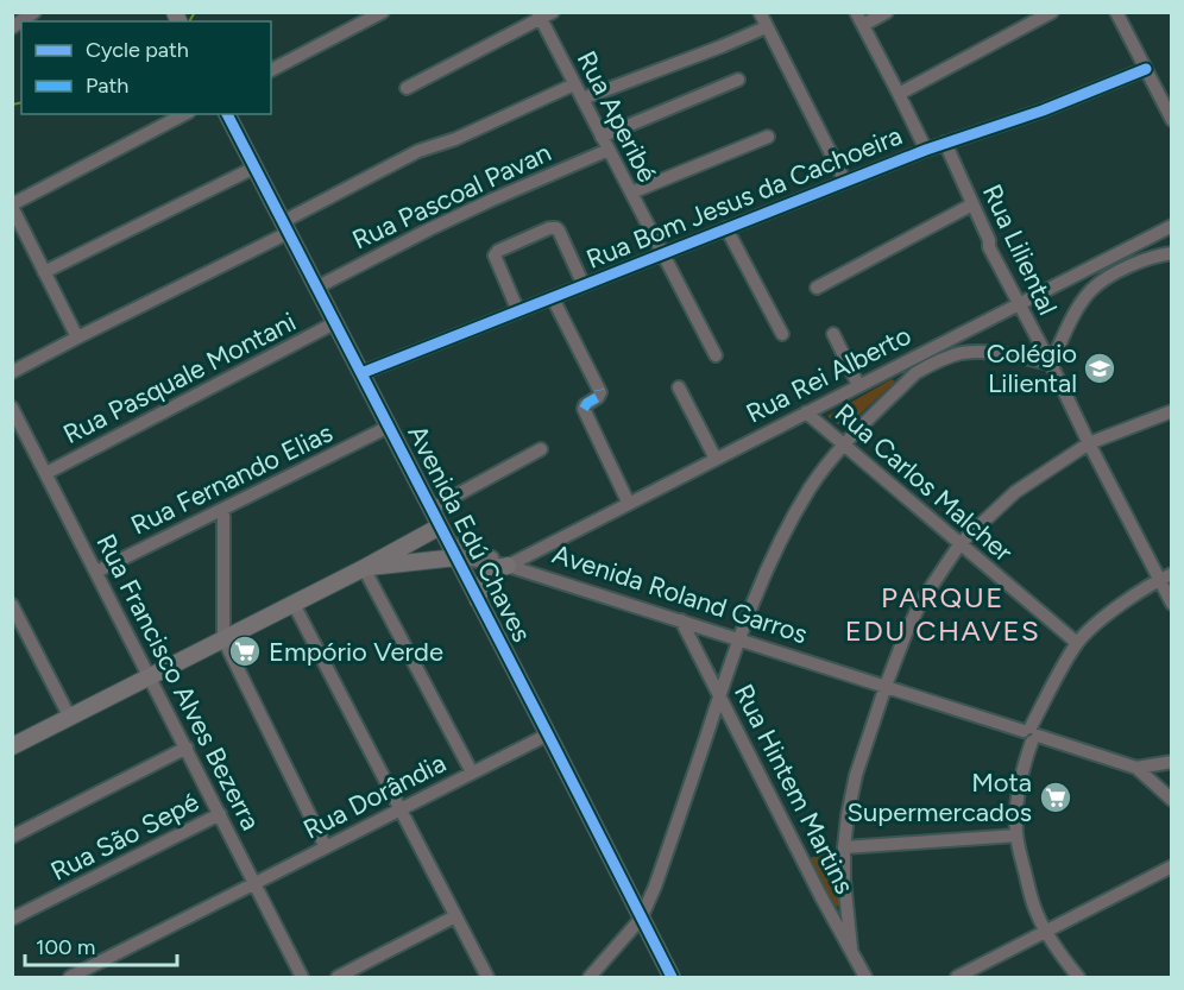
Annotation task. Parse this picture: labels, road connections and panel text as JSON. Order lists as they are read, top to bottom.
{
  "streets": {
    "main road": ["Avenida Edú Chaves", "Avenida Roland Garros"],
    "street": [
      "Rua Aperibé",
      "Rua Pascoal Pavan",
      "Rua Bom Jesus da Cachoeira",
      "Rua Liliental",
      "Rua Rei Alberto",
      "Rua Pasquale Montani",
      "Rua Fernando Elias",
      "Rua Carlos Malcher",
      "Rua Francisco Alves Bezerra",
      "Rua Hintem Martins",
      "Rua Dorândia",
      "Rua São Sepé"
    ]
  },
  "crossings": [
    ["Rua Aperibé", "Rua Pascoal Pavan"],
    ["Rua Aperibé", "Rua Bom Jesus da Cachoeira"],
    ["Rua Pascoal Pavan", "Avenida Edú Chaves"],
    ["Rua Bom Jesus da Cachoeira", "Rua Liliental"],
    ["Rua Bom Jesus da Cachoeira", "Avenida Edú Chaves"],
    ["Rua Liliental", "Rua Rei Alberto"],
    ["Rua Rei Alberto", "Rua Carlos Malcher"],
    ["Rua Rei Alberto", "Avenida Roland Garros"],
    ["Rua Pasquale Montani", "Avenida Edú Chaves"],
    ["Rua Pasquale Montani", "Rua Francisco Alves Bezerra"],
    ["Rua Fernando Elias", "Avenida Edú Chaves"],
    ["Rua Fernando Elias", "Rua Francisco Alves Bezerra"],
    ["Avenida Edú Chaves", "Avenida Roland Garros"],
    ["Avenida Edú Chaves", "Rua Dorândia"],
    ["Avenida Roland Garros", "Rua Francisco Alves Bezerra"],
    ["Avenida Roland Garros", "Rua Hintem Martins"],
    ["Rua Francisco Alves Bezerra", "Rua Dorândia"],
    ["Rua Francisco Alves Bezerra", "Rua São Sepé"]
  ],
  "districts": ["PARQUE EDU CHAVES"],
  "places": {
    "school or university": ["Colégio Liliental"],
    "supermarket": ["Empório Verde", "Mota Supermercados"]
  },
  "legend": ["Cycle path", "Path"],
  "scale_bar": "100 m"
}
